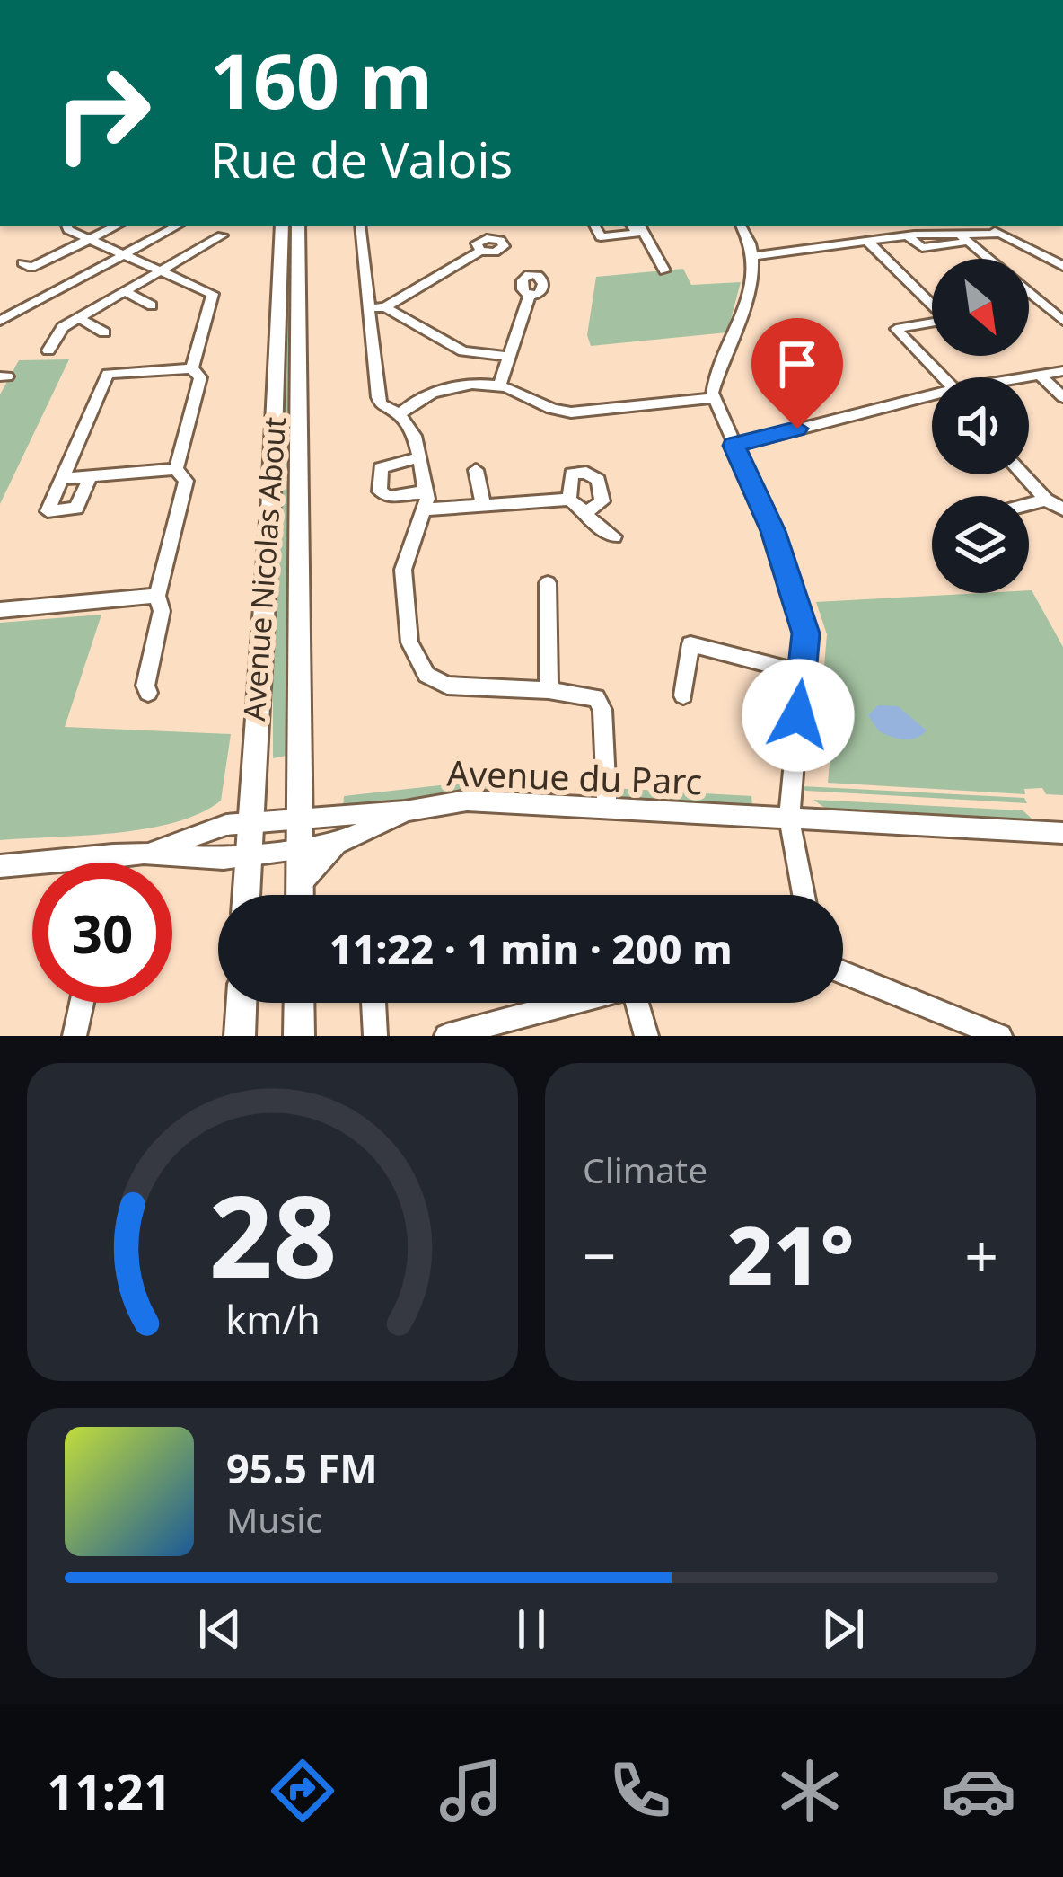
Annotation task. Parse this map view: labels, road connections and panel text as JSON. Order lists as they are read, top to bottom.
{
  "streets": {
    "main road": ["Avenue Nicolas About"],
    "street": ["Avenue du Parc"]
  },
  "crossings": [
    ["Avenue Nicolas About", "Avenue du Parc"]
  ],
  "north": "bottom right",
  "page": {
    "turn": ["160 m", "Rue de Valois"],
    "limit": "30",
    "trip": "11:22 · 1 min · 200 m",
    "tile": "Climate",
    "heat": ["−", "21°", "+"],
    "song": ["95.5 FM", "Music"],
    "tabs": "11:21",
    "gauge": ["28", "km/h"]
  }
}
